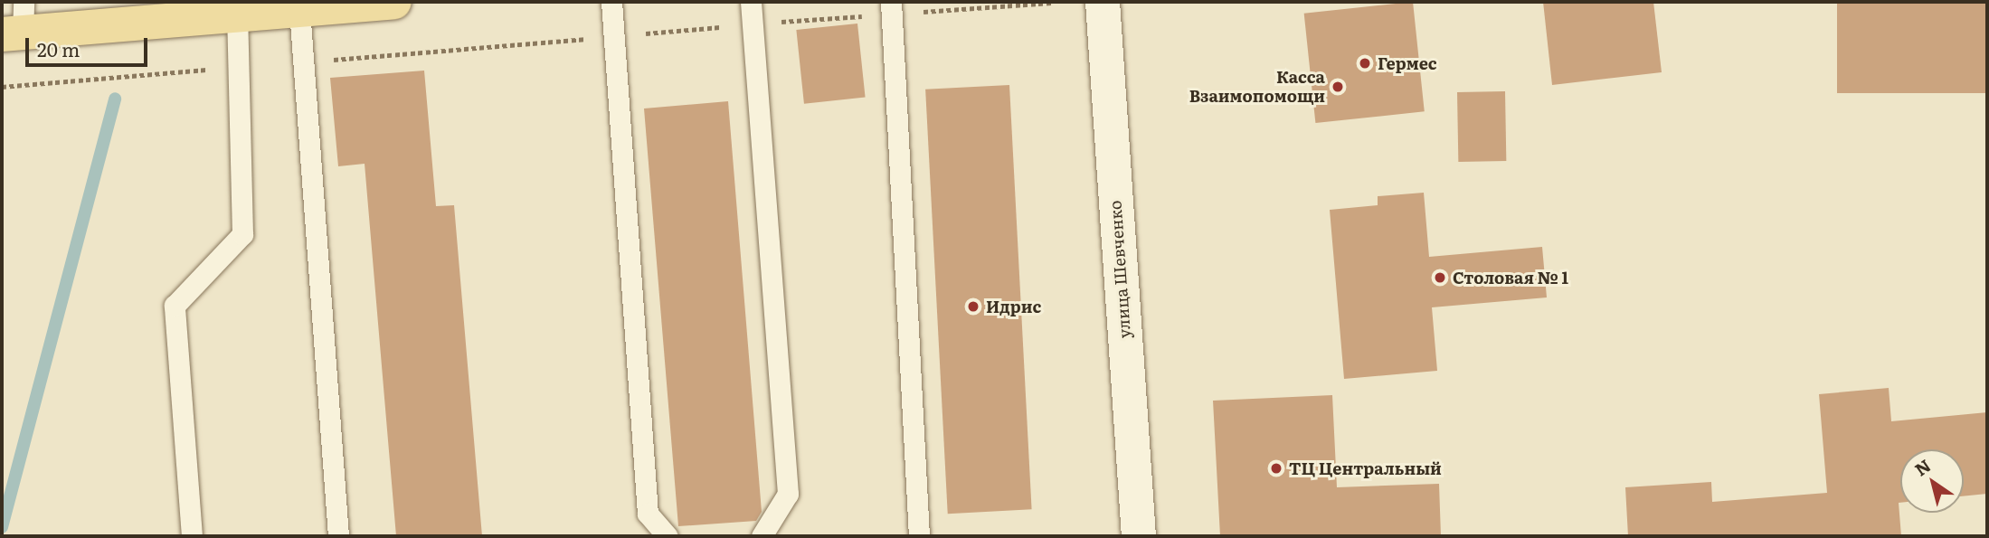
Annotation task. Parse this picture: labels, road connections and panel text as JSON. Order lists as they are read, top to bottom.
{
  "streets": {
    "street": ["улица Шевченко"]
  },
  "places": [
    "Гермес",
    "Касса Взаимопомощи",
    "Столовая № 1",
    "Идрис",
    "ТЦ Центральный"
  ],
  "scale_bar": "20 m",
  "north": "top left"
}
